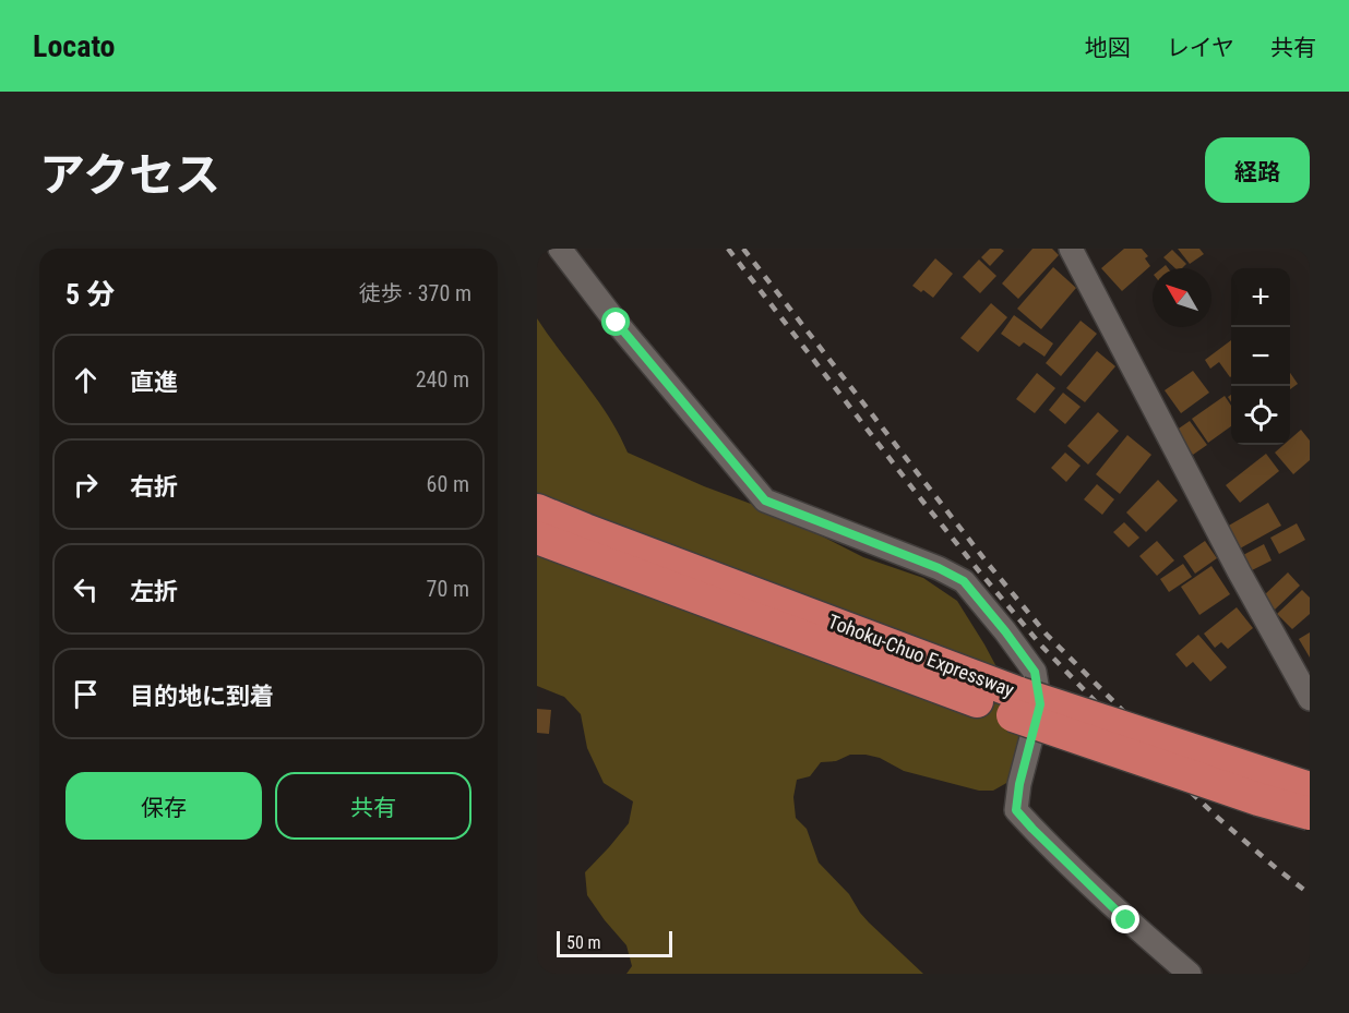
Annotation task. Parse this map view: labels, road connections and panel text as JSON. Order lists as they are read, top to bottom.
{
  "streets": {
    "highway": ["Tohoku-Chuo Expressway"]
  },
  "scale_bar": "50 m",
  "north": "top left",
  "page": {
    "header": "Locato",
    "nav": ["地図", "レイヤ", "共有"],
    "title": "アクセス",
    "buttons": [
      "経路",
      ["保存", "共有"]
    ],
    "heading": ["5 分", "徒歩 · 370 m"],
    "map_buttons": ["+", "−"],
    "list": [
      ["直進", "240 m"],
      ["右折", "60 m"],
      ["左折", "70 m"],
      "目的地に到着"
    ],
    "scale": "50 m"
  }
}
